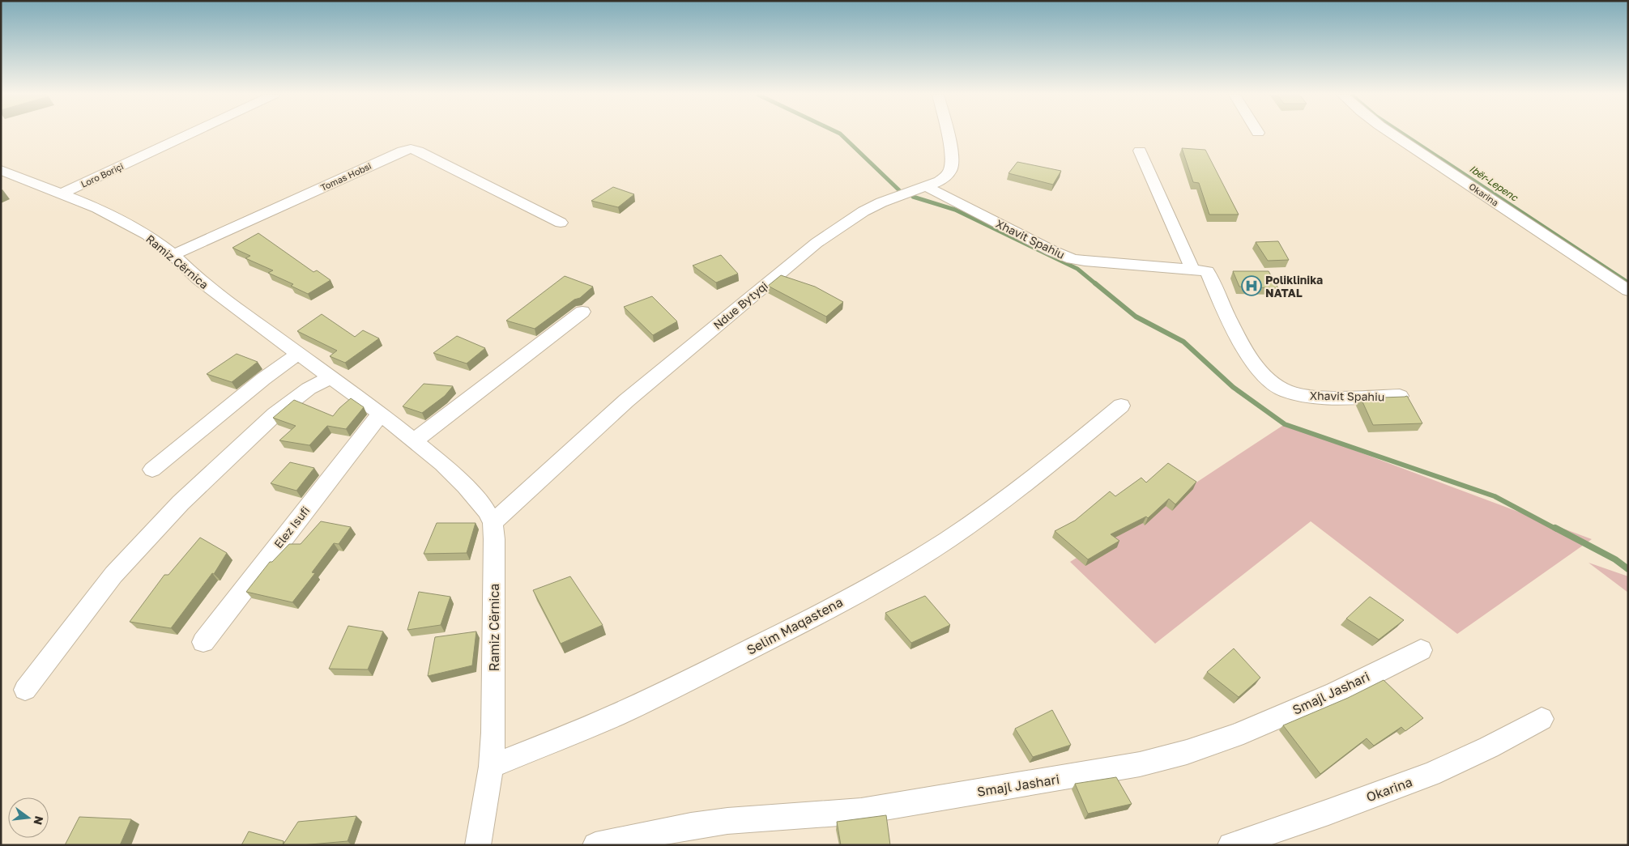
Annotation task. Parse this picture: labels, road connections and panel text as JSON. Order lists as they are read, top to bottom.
{
  "streets": {
    "street": [
      "Loro Boriçi",
      "Tomas Hobsi",
      "Okarina",
      "Xhavit Spahiu",
      "Ramiz Cërnica",
      "Ndue Bytyqi",
      "Elez Isufi",
      "Selim Maqastena",
      "Smajl Jashari"
    ]
  },
  "crossings": [
    ["Loro Boriçi", "Ramiz Cërnica"],
    ["Tomas Hobsi", "Ramiz Cërnica"],
    ["Xhavit Spahiu", "Ndue Bytyqi"],
    ["Ramiz Cërnica", "Ndue Bytyqi"],
    ["Ramiz Cërnica", "Elez Isufi"],
    ["Ramiz Cërnica", "Selim Maqastena"]
  ],
  "water": ["Ibër-Lepenc"],
  "places": {
    "hospital": ["Poliklinika NATAL"]
  },
  "north": "right"
}
